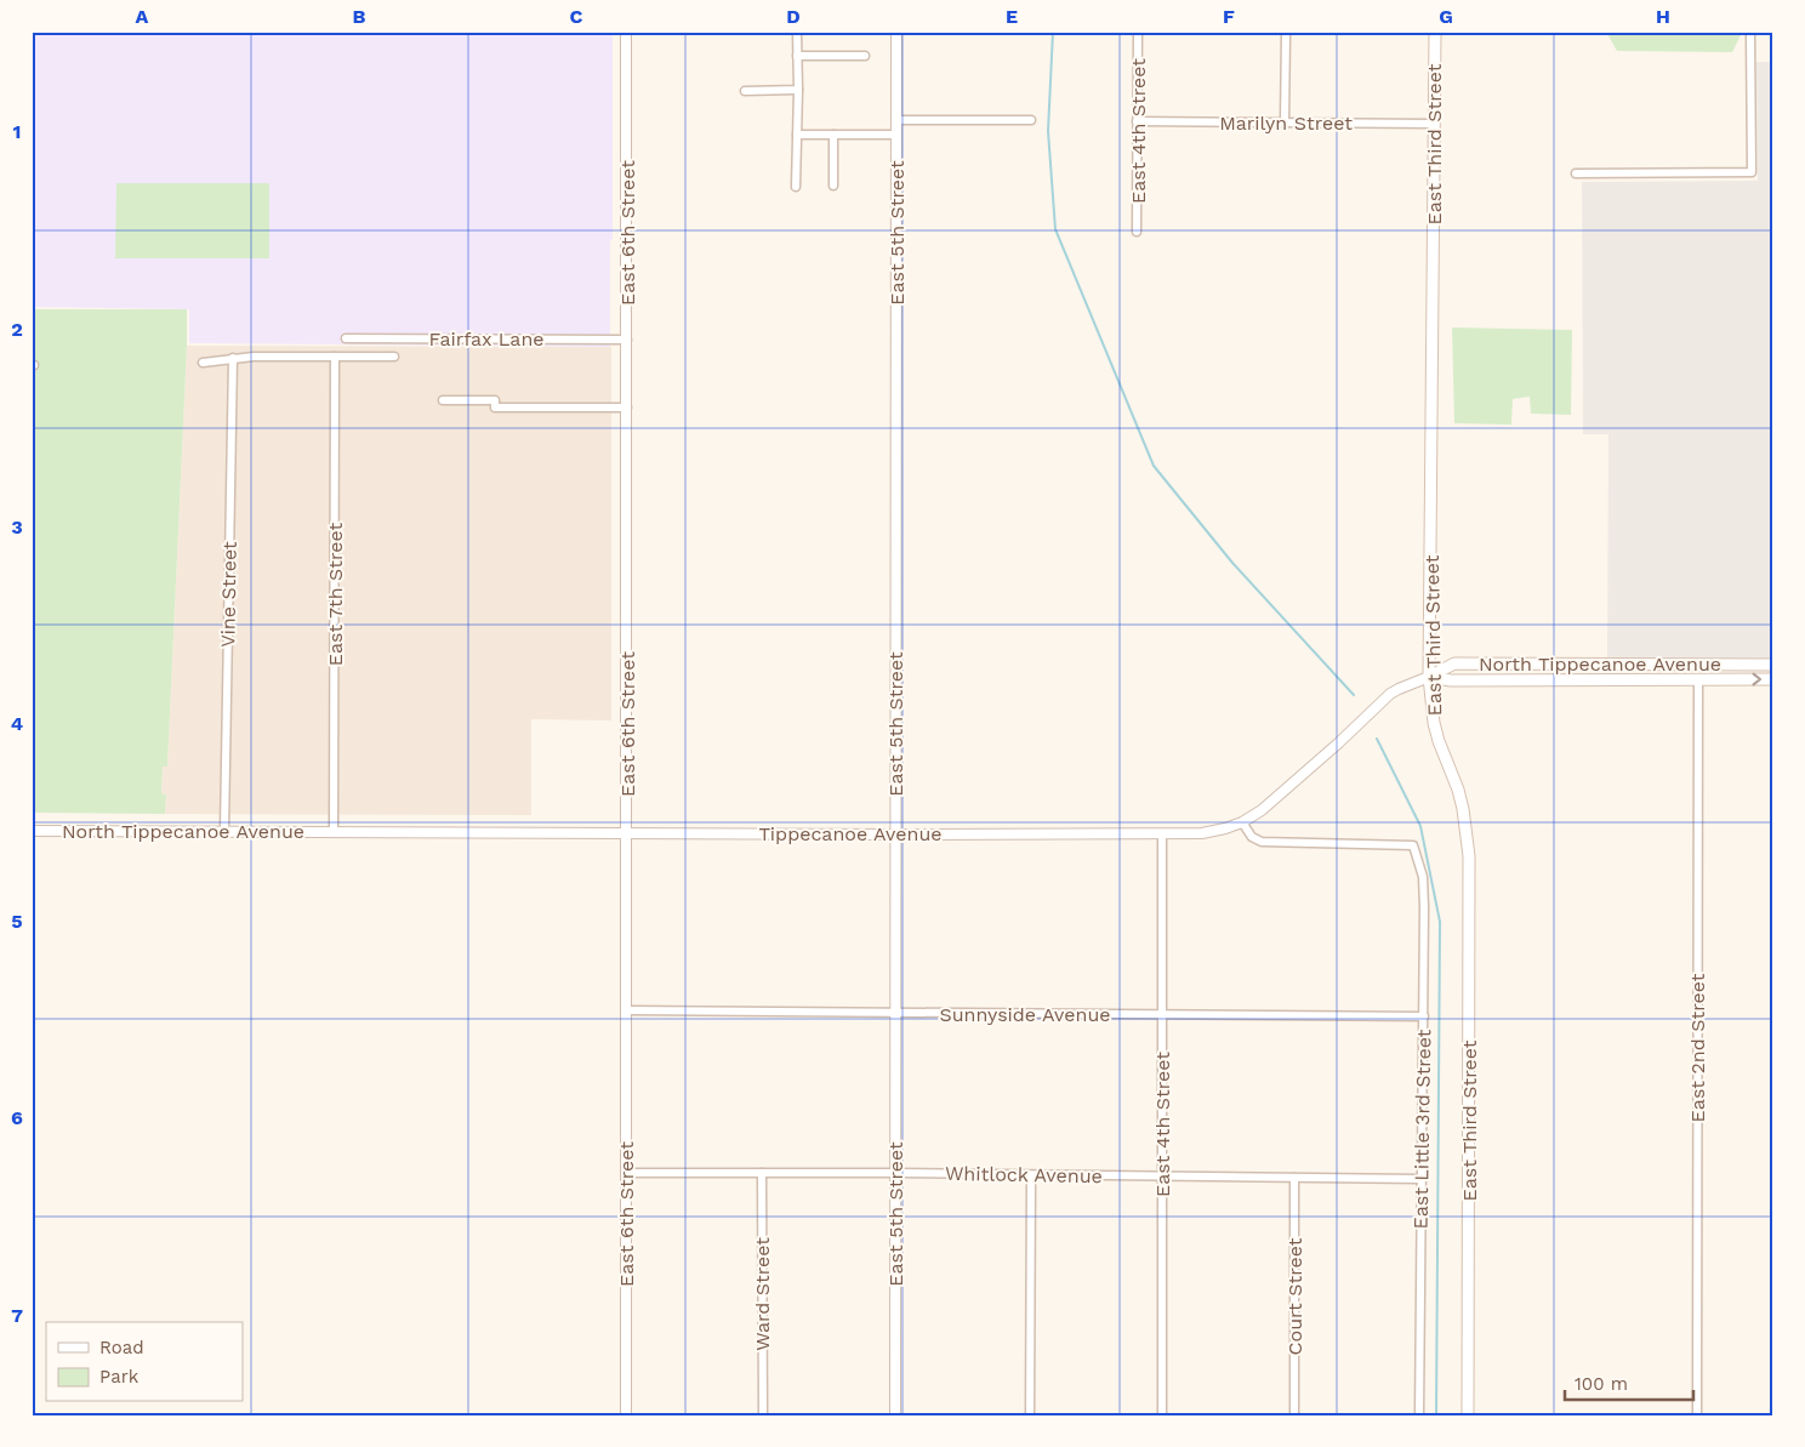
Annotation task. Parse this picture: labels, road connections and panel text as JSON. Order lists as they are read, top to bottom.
{
  "streets": {
    "main road": ["East Third Street", "North Tippecanoe Avenue"],
    "street": [
      "Marilyn Street",
      "East 4th Street",
      "East 6th Street",
      "East 5th Street",
      "Fairfax Lane",
      "Vine Street",
      "East 7th Street",
      "Tippecanoe Avenue",
      "Sunnyside Avenue",
      "East 2nd Street",
      "East Little 3rd Street",
      "Whitlock Avenue",
      "Ward Street",
      "Court Street"
    ]
  },
  "crossings": [
    ["Marilyn Street", "East 4th Street"],
    ["Marilyn Street", "East Third Street"],
    ["East 4th Street", "Tippecanoe Avenue"],
    ["East 4th Street", "Sunnyside Avenue"],
    ["East 4th Street", "Whitlock Avenue"],
    ["East Third Street", "North Tippecanoe Avenue"],
    ["East 6th Street", "Fairfax Lane"],
    ["East 6th Street", "Tippecanoe Avenue"],
    ["East 6th Street", "Sunnyside Avenue"],
    ["East 6th Street", "Whitlock Avenue"],
    ["East 5th Street", "Tippecanoe Avenue"],
    ["East 5th Street", "Sunnyside Avenue"],
    ["East 5th Street", "Whitlock Avenue"],
    ["Vine Street", "North Tippecanoe Avenue"],
    ["East 7th Street", "North Tippecanoe Avenue"],
    ["East 7th Street", "Tippecanoe Avenue"],
    ["North Tippecanoe Avenue", "Tippecanoe Avenue"],
    ["North Tippecanoe Avenue", "East 2nd Street"],
    ["Tippecanoe Avenue", "East Little 3rd Street"],
    ["Sunnyside Avenue", "East Little 3rd Street"],
    ["East Little 3rd Street", "Whitlock Avenue"],
    ["Whitlock Avenue", "Ward Street"],
    ["Whitlock Avenue", "Court Street"]
  ],
  "legend": ["Road", "Park"],
  "scale_bar": "100 m",
  "grid": {
    "columns": [
      "A",
      "B",
      "C",
      "D",
      "E",
      "F",
      "G",
      "H"
    ],
    "rows": [
      "1",
      "2",
      "3",
      "4",
      "5",
      "6",
      "7"
    ]
  }
}
